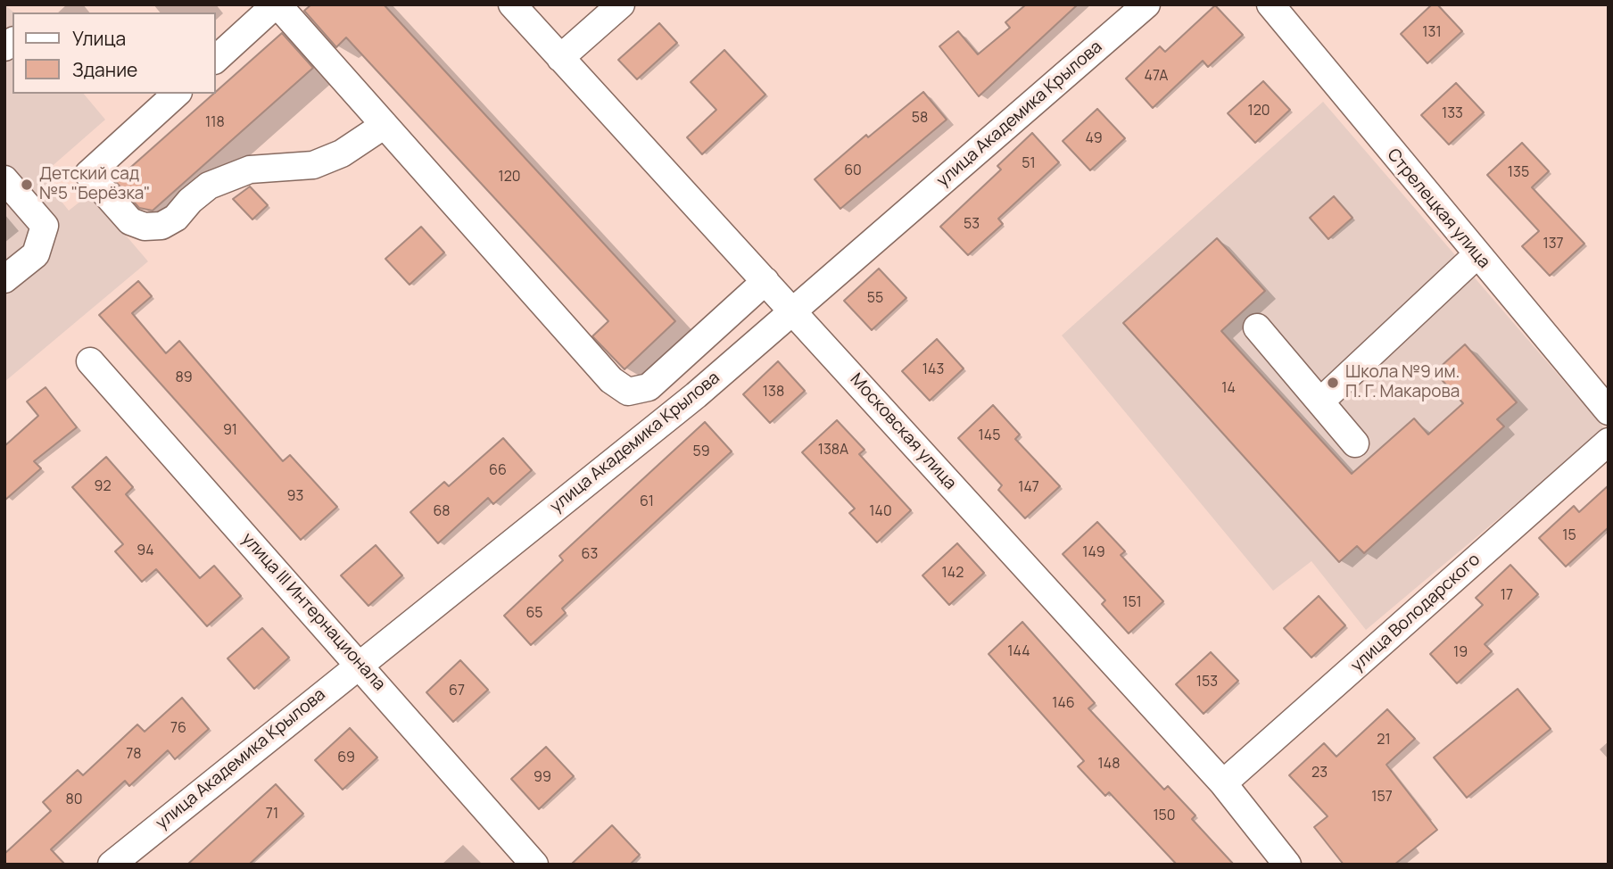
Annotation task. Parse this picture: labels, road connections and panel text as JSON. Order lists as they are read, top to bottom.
{
  "streets": {
    "street": [
      "улица Академика Крылова",
      "Стрелецкая улица",
      "Московская улица",
      "улица III Интернационала",
      "улица Володарского"
    ]
  },
  "crossings": [
    ["улица Академика Крылова", "Московская улица"],
    ["улица Академика Крылова", "улица III Интернационала"],
    ["Московская улица", "улица Володарского"]
  ],
  "places": ["Детский сад №5 \"Берёзка\"", "Школа №9 им. П. Г. Макарова"],
  "house_numbers": [
    "131",
    "47А",
    "120",
    "133",
    "58",
    "118",
    "49",
    "51",
    "60",
    "135",
    "120",
    "53",
    "137",
    "55",
    "143",
    "89",
    "14",
    "138",
    "91",
    "145",
    "138А",
    "59",
    "66",
    "92",
    "147",
    "93",
    "61",
    "68",
    "140",
    "15",
    "94",
    "149",
    "63",
    "142",
    "17",
    "151",
    "65",
    "144",
    "19",
    "153",
    "67",
    "146",
    "76",
    "21",
    "78",
    "69",
    "148",
    "23",
    "99",
    "157",
    "80",
    "71",
    "150"
  ],
  "legend": ["Улица", "Здание"]
}
